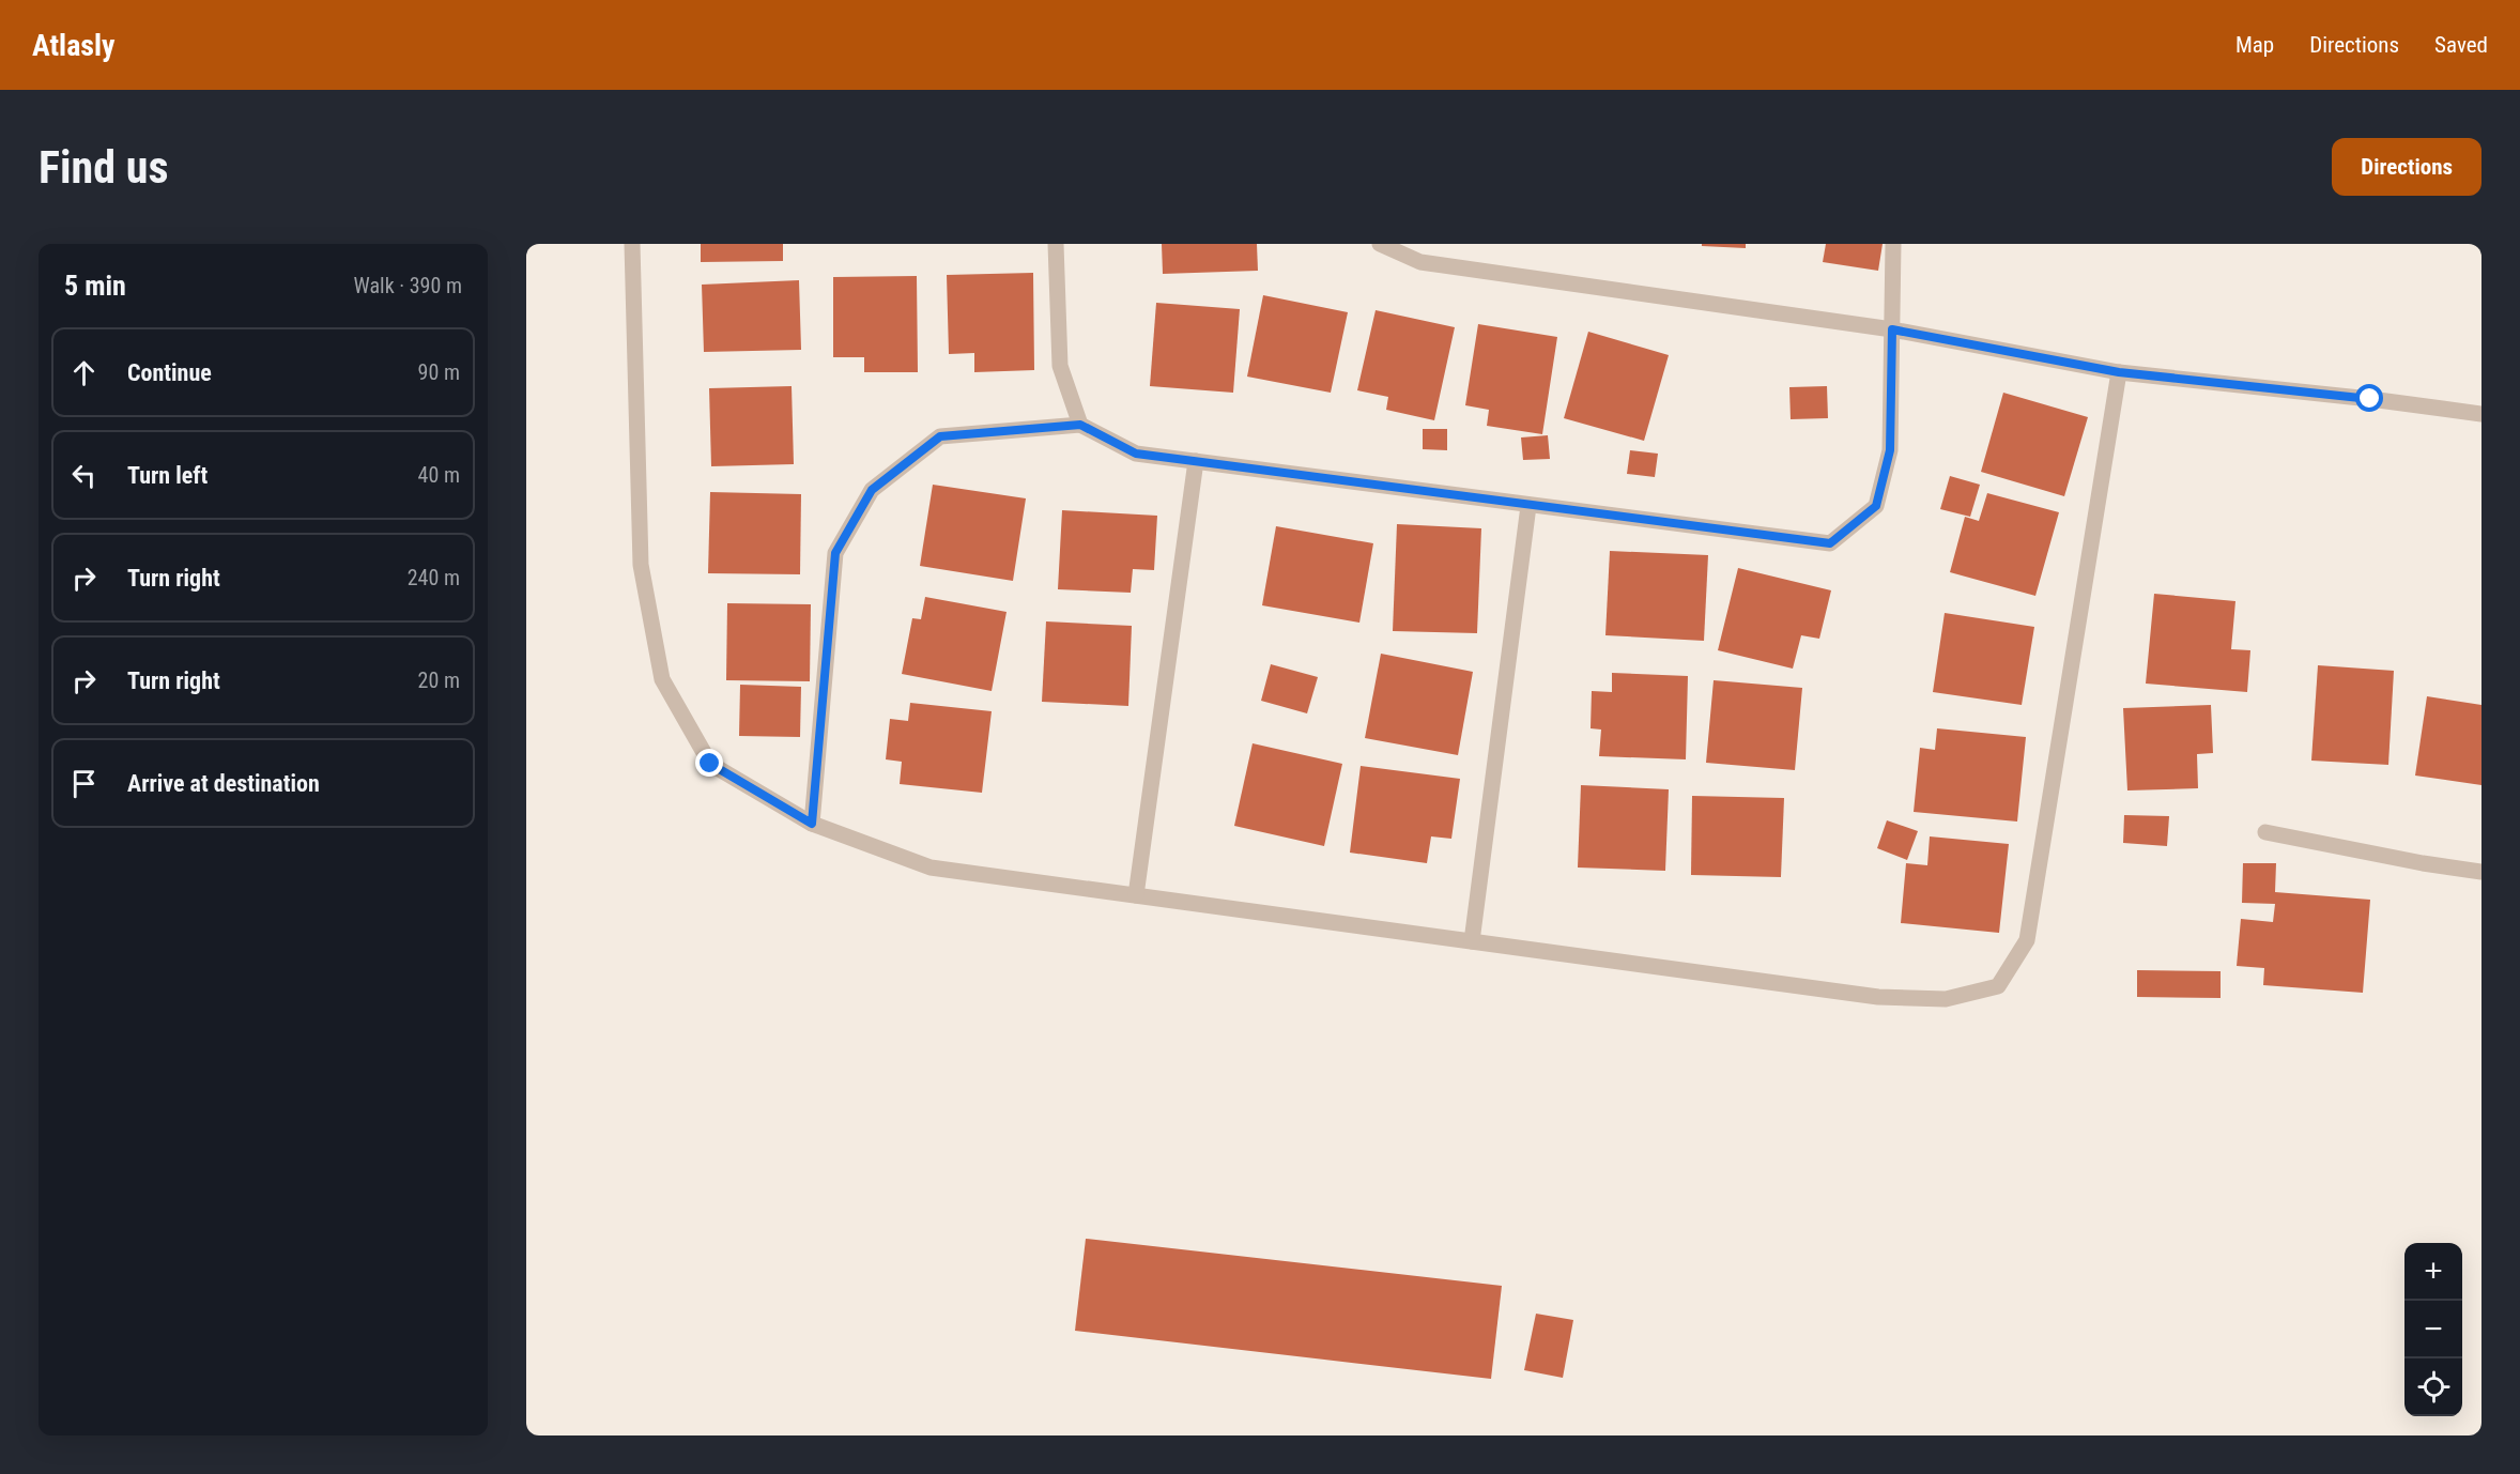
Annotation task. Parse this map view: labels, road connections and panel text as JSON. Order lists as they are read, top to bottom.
{
  "page": {
    "header": "Atlasly",
    "nav": ["Map", "Directions", "Saved"],
    "buttons": "Directions",
    "title": "Find us",
    "heading": ["5 min", "Walk · 390 m"],
    "list": [
      ["Continue", "90 m"],
      ["Turn left", "40 m"],
      ["Turn right", "240 m"],
      ["Turn right", "20 m"],
      "Arrive at destination"
    ],
    "map_buttons": ["+", "−"]
  }
}
